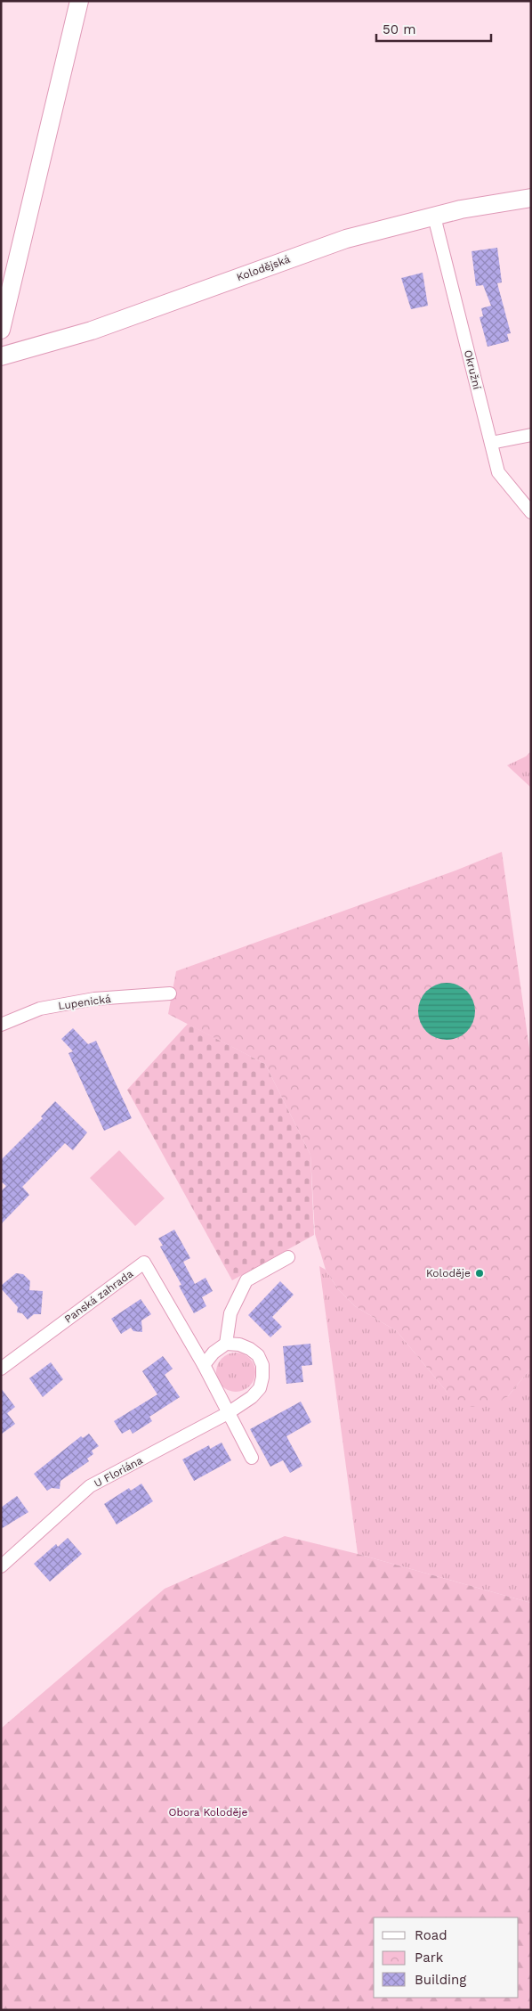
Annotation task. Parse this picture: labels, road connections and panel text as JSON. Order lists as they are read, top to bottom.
{
  "streets": {
    "street": [
      "Kolodějská",
      "Okružní",
      "Lupenická",
      "Panská zahrada",
      "U Floriána"
    ]
  },
  "crossings": [
    ["Kolodějská", "Okružní"],
    ["Panská zahrada", "U Floriána"]
  ],
  "parks": ["Obora Koloděje"],
  "places": ["Koloděje"],
  "legend": ["Road", "Park", "Building"],
  "scale_bar": "50 m"
}
